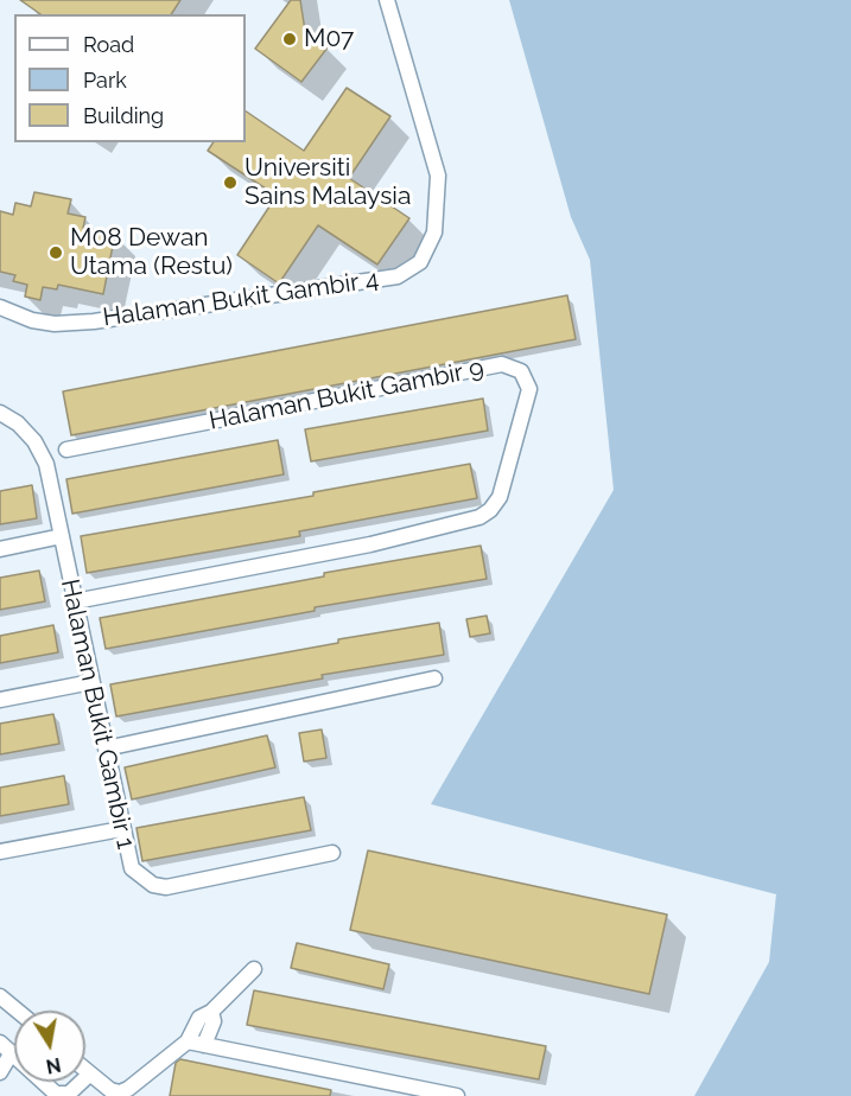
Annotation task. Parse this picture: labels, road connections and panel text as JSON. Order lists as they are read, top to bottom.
{
  "streets": {
    "street": ["Halaman Bukit Gambir 4", "Halaman Bukit Gambir 9", "Halaman Bukit Gambir 1"]
  },
  "crossings": [
    ["Halaman Bukit Gambir 9", "Halaman Bukit Gambir 1"]
  ],
  "places": ["M07", "Universiti Sains Malaysia", "M08 Dewan Utama (Restu)"],
  "legend": ["Road", "Park", "Building"],
  "north": "bottom"
}
